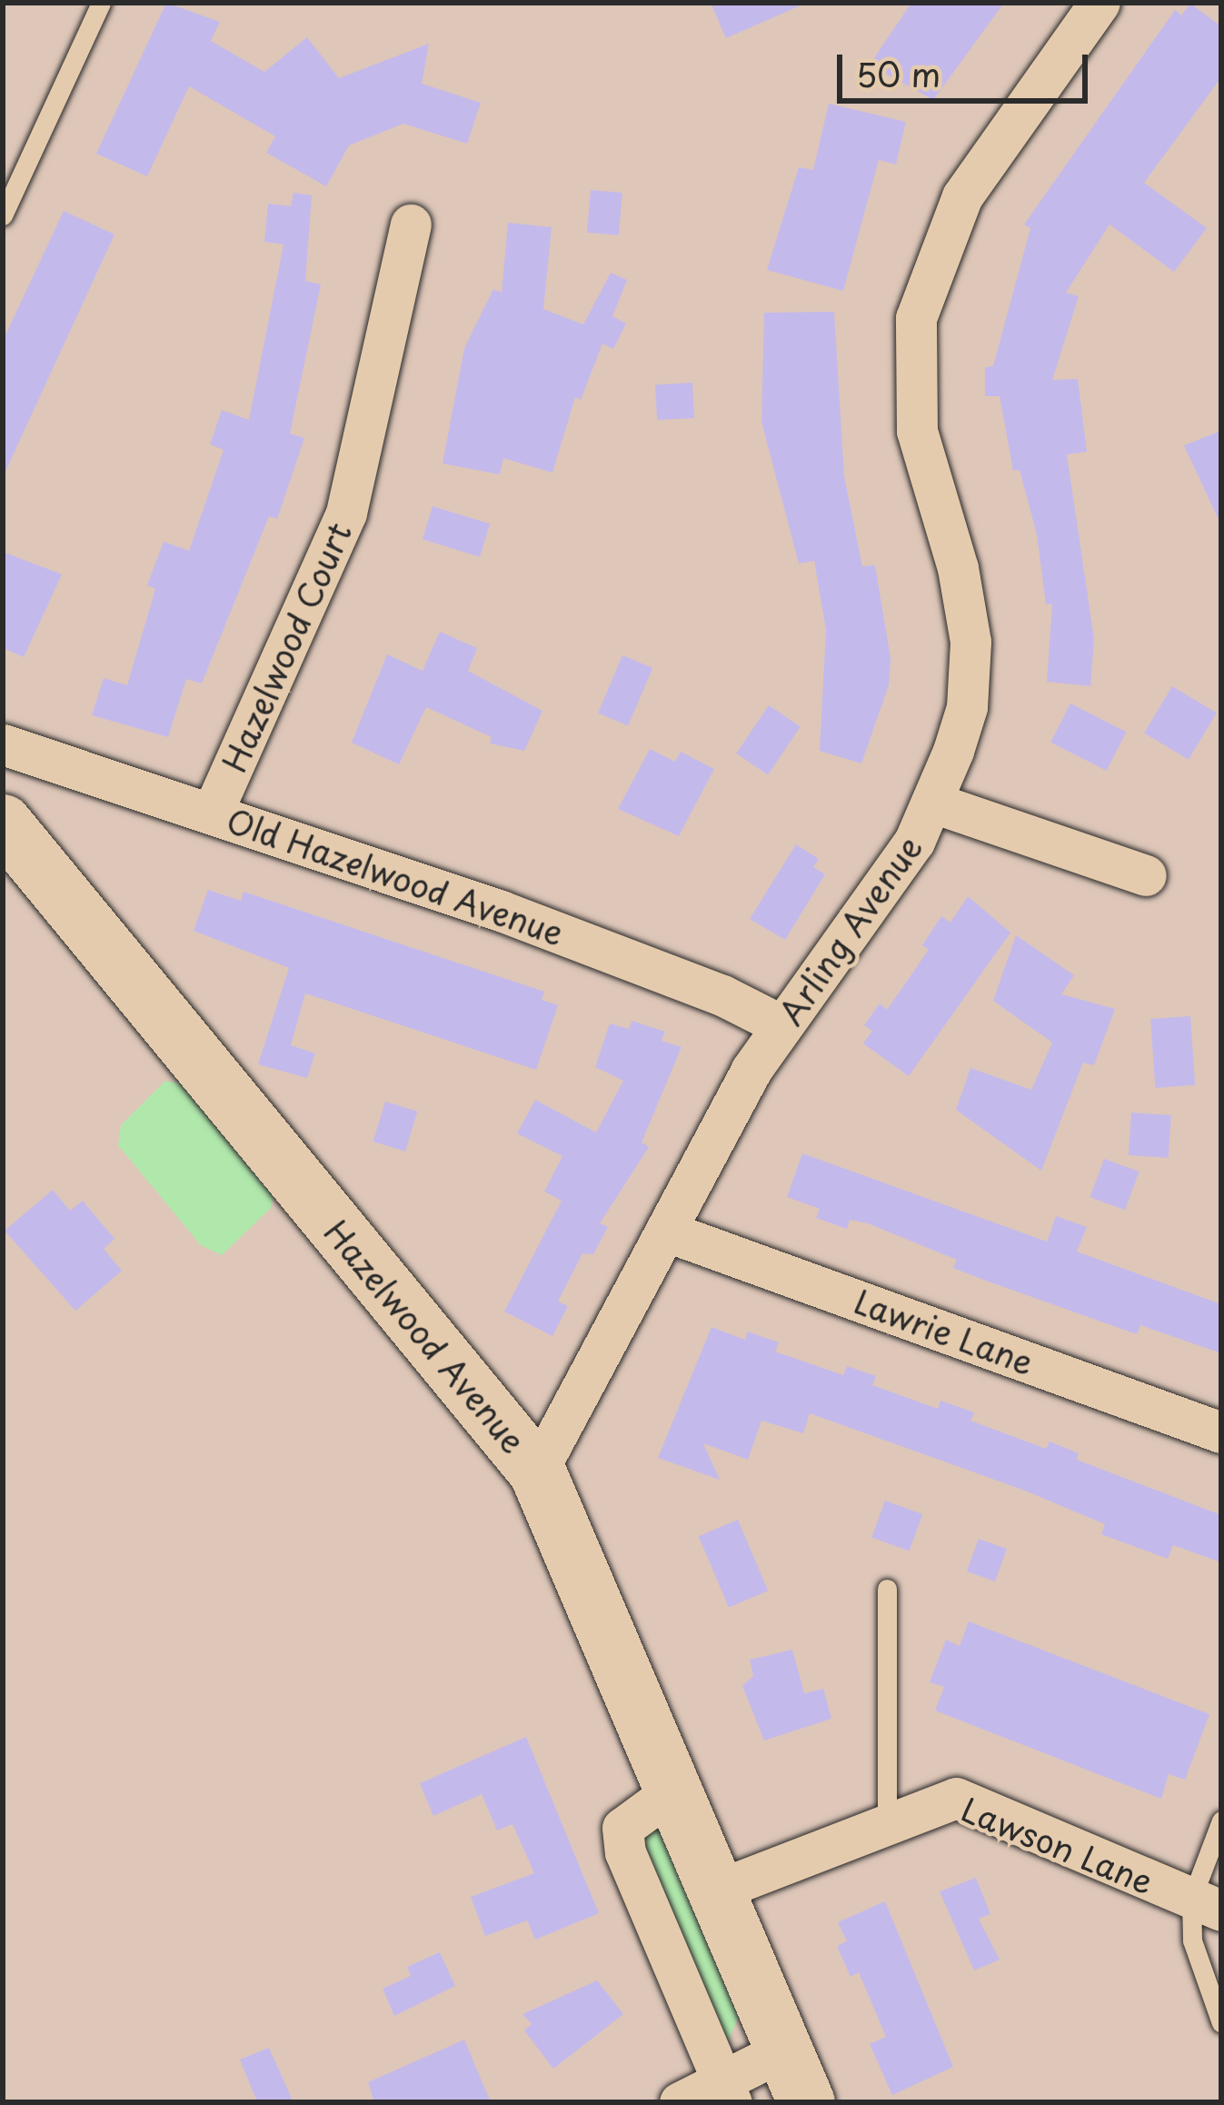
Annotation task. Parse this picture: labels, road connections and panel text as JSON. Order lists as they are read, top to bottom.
{
  "streets": {
    "street": [
      "Hazelwood Court",
      "Old Hazelwood Avenue",
      "Arling Avenue",
      "Lawrie Lane",
      "Hazelwood Avenue",
      "Lawson Lane"
    ]
  },
  "crossings": [
    ["Hazelwood Court", "Old Hazelwood Avenue"],
    ["Old Hazelwood Avenue", "Arling Avenue"],
    ["Arling Avenue", "Lawrie Lane"],
    ["Arling Avenue", "Hazelwood Avenue"],
    ["Hazelwood Avenue", "Lawson Lane"]
  ],
  "scale_bar": "50 m"
}
